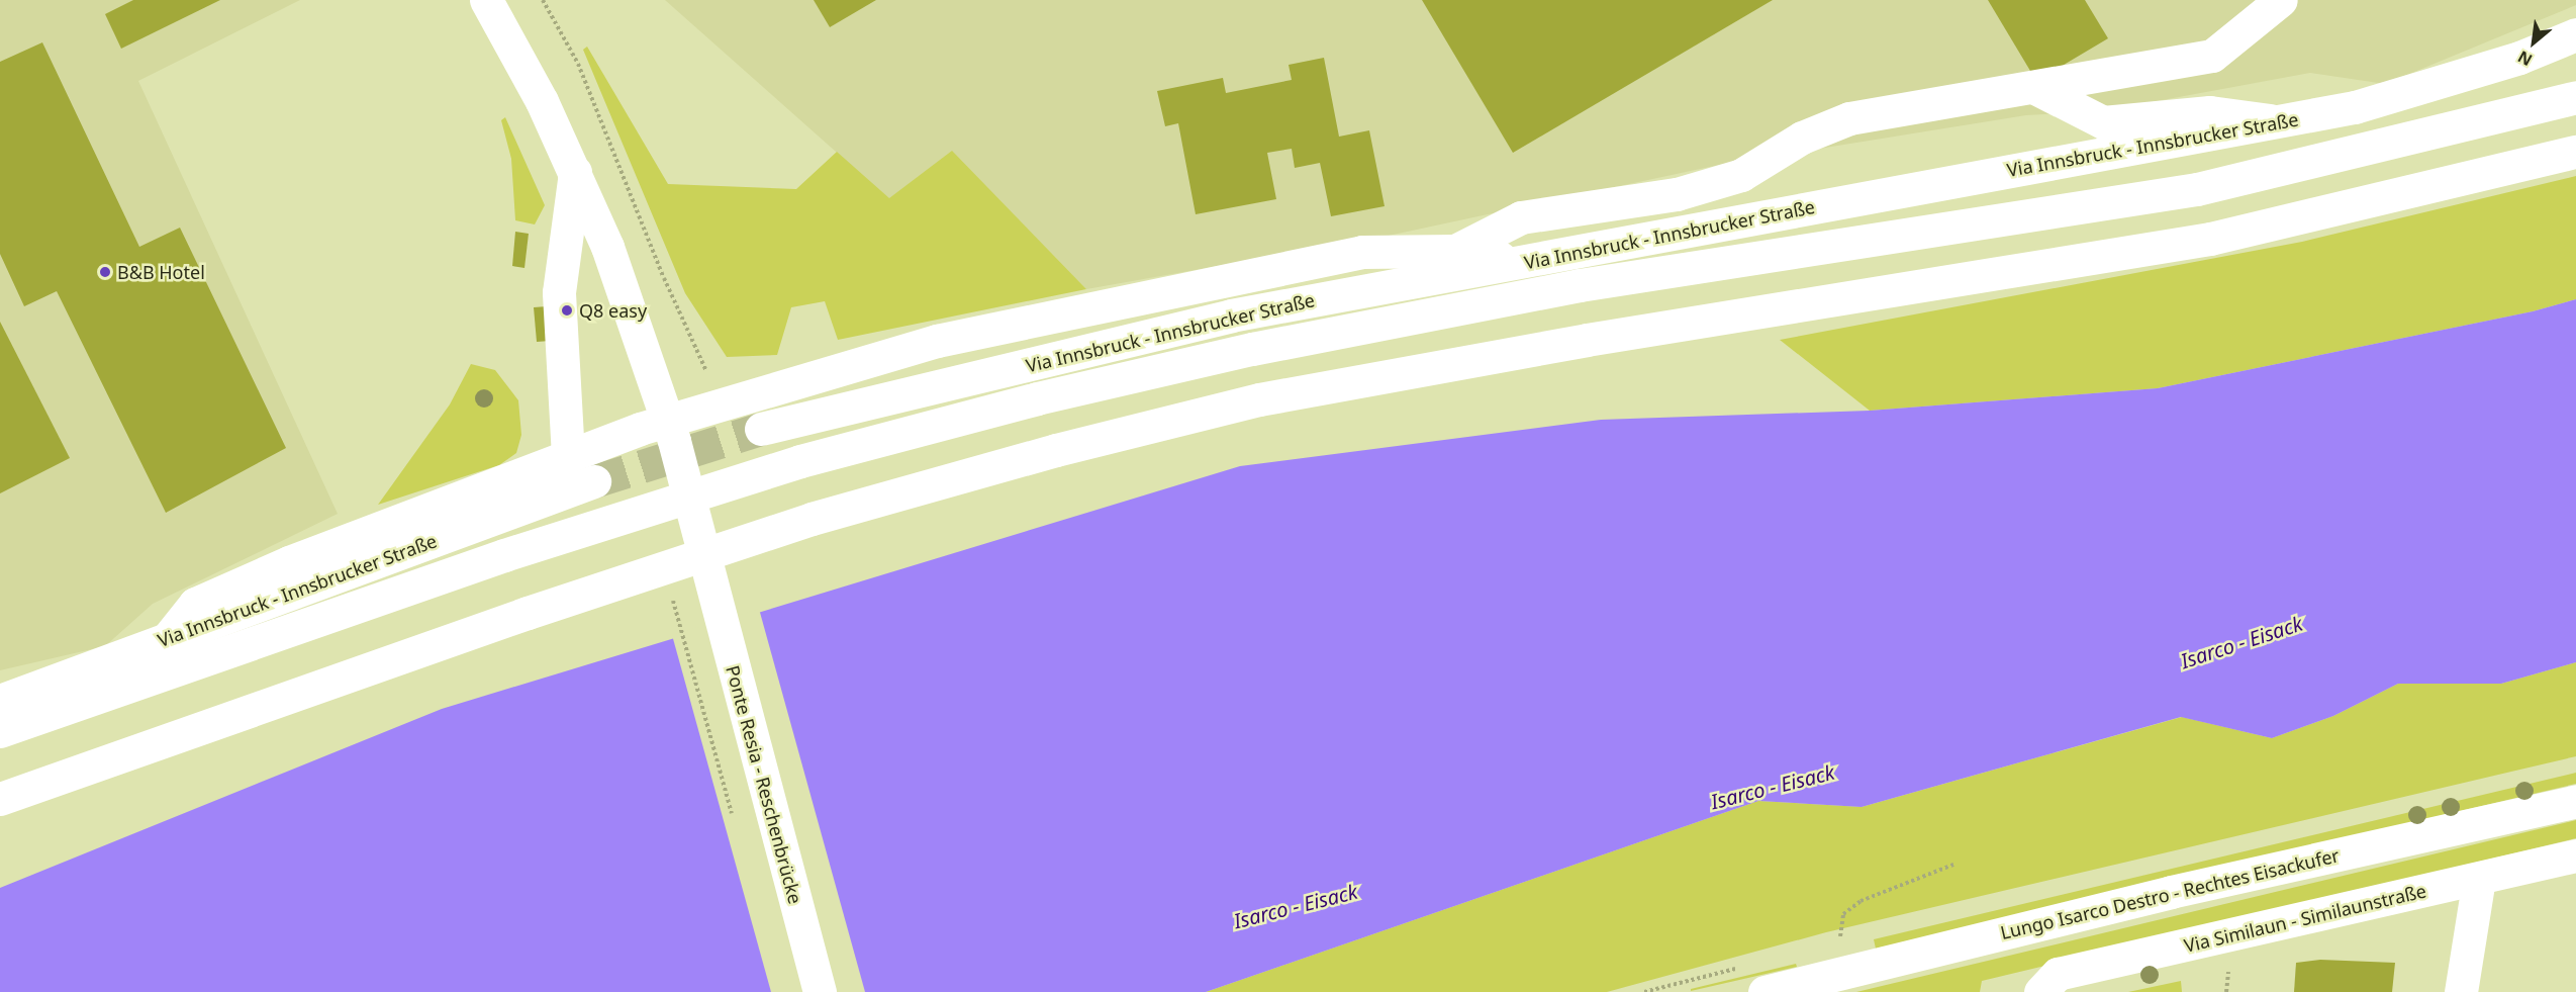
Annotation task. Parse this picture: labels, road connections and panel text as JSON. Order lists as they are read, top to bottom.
{
  "streets": {
    "main road": [
      "Via Innsbruck - Innsbrucker Straße",
      "Ponte Resia - Reschenbrücke",
      "Lungo Isarco Destro - Rechtes Eisackufer",
      "Via Similaun - Similaunstraße"
    ]
  },
  "water": ["Isarco - Eisack"],
  "places": ["B&B Hotel", "Q8 easy"],
  "north": "bottom left"
}
